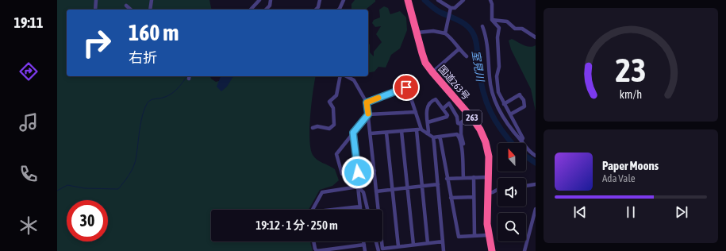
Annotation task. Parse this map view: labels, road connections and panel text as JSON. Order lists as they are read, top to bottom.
{
  "streets": {
    "highway": ["国道263号", "263"]
  },
  "water": ["室見川"],
  "north": "top",
  "page": {
    "tabs": "19:11",
    "turn": ["160 m", "右折"],
    "song": ["Paper Moons", "Ada Vale"],
    "limit": "30",
    "trip": "19:12 · 1 分 · 250 m",
    "gauge": ["23", "km/h"]
  }
}
